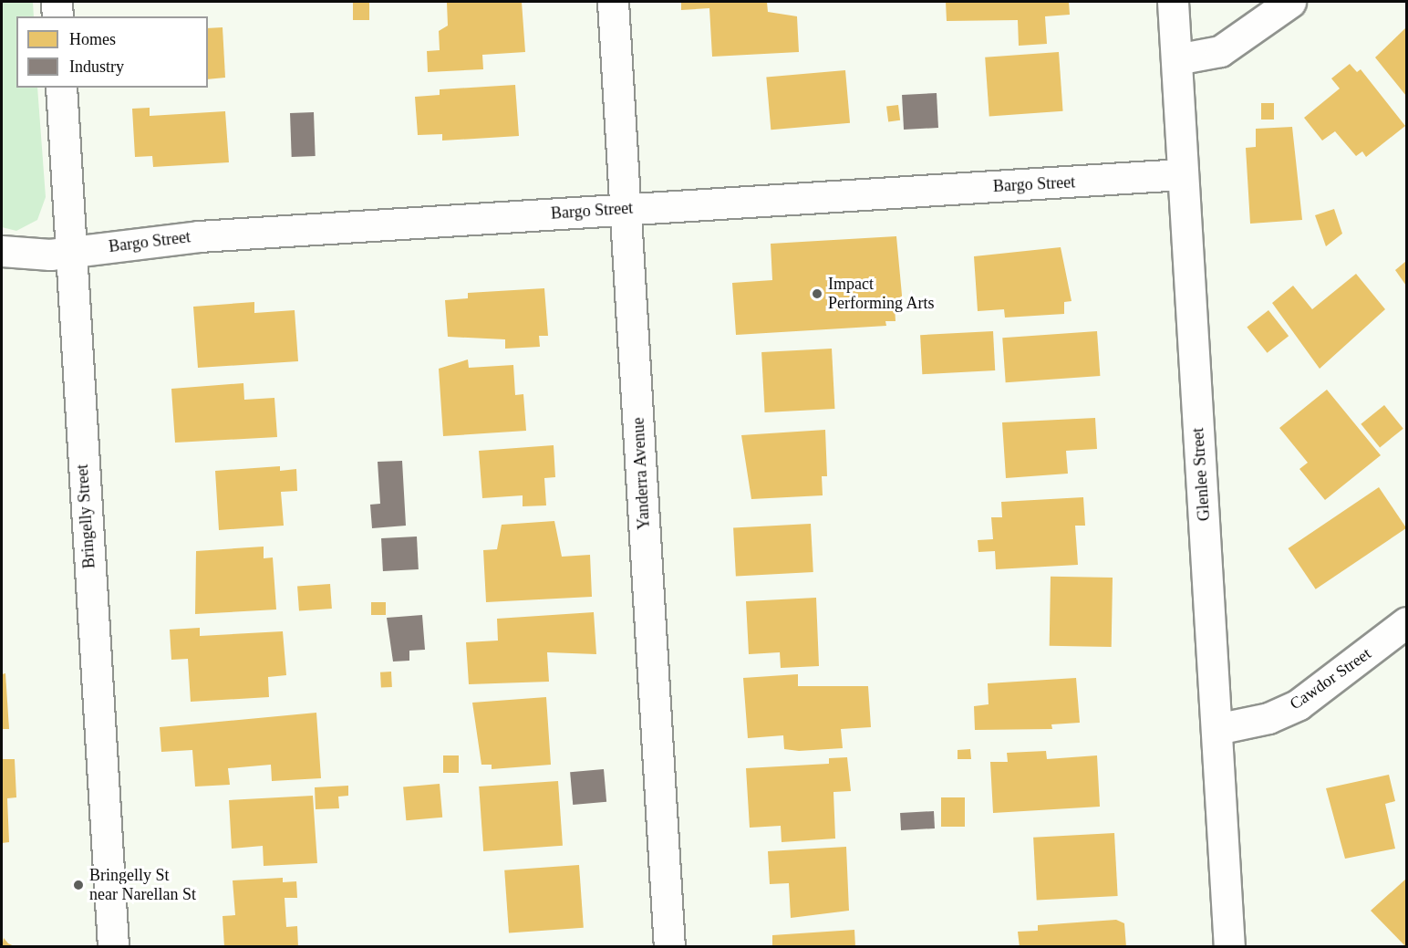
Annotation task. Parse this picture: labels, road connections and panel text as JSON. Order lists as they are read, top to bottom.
{
  "streets": {
    "street": [
      "Bargo Street",
      "Yanderra Avenue",
      "Glenlee Street",
      "Bringelly Street",
      "Cawdor Street"
    ]
  },
  "crossings": [
    ["Bargo Street", "Yanderra Avenue"],
    ["Bargo Street", "Glenlee Street"],
    ["Bargo Street", "Bringelly Street"],
    ["Glenlee Street", "Cawdor Street"]
  ],
  "places": ["Impact Performing Arts", "Bringelly St near Narellan St"],
  "legend": ["Homes", "Industry"]
}
